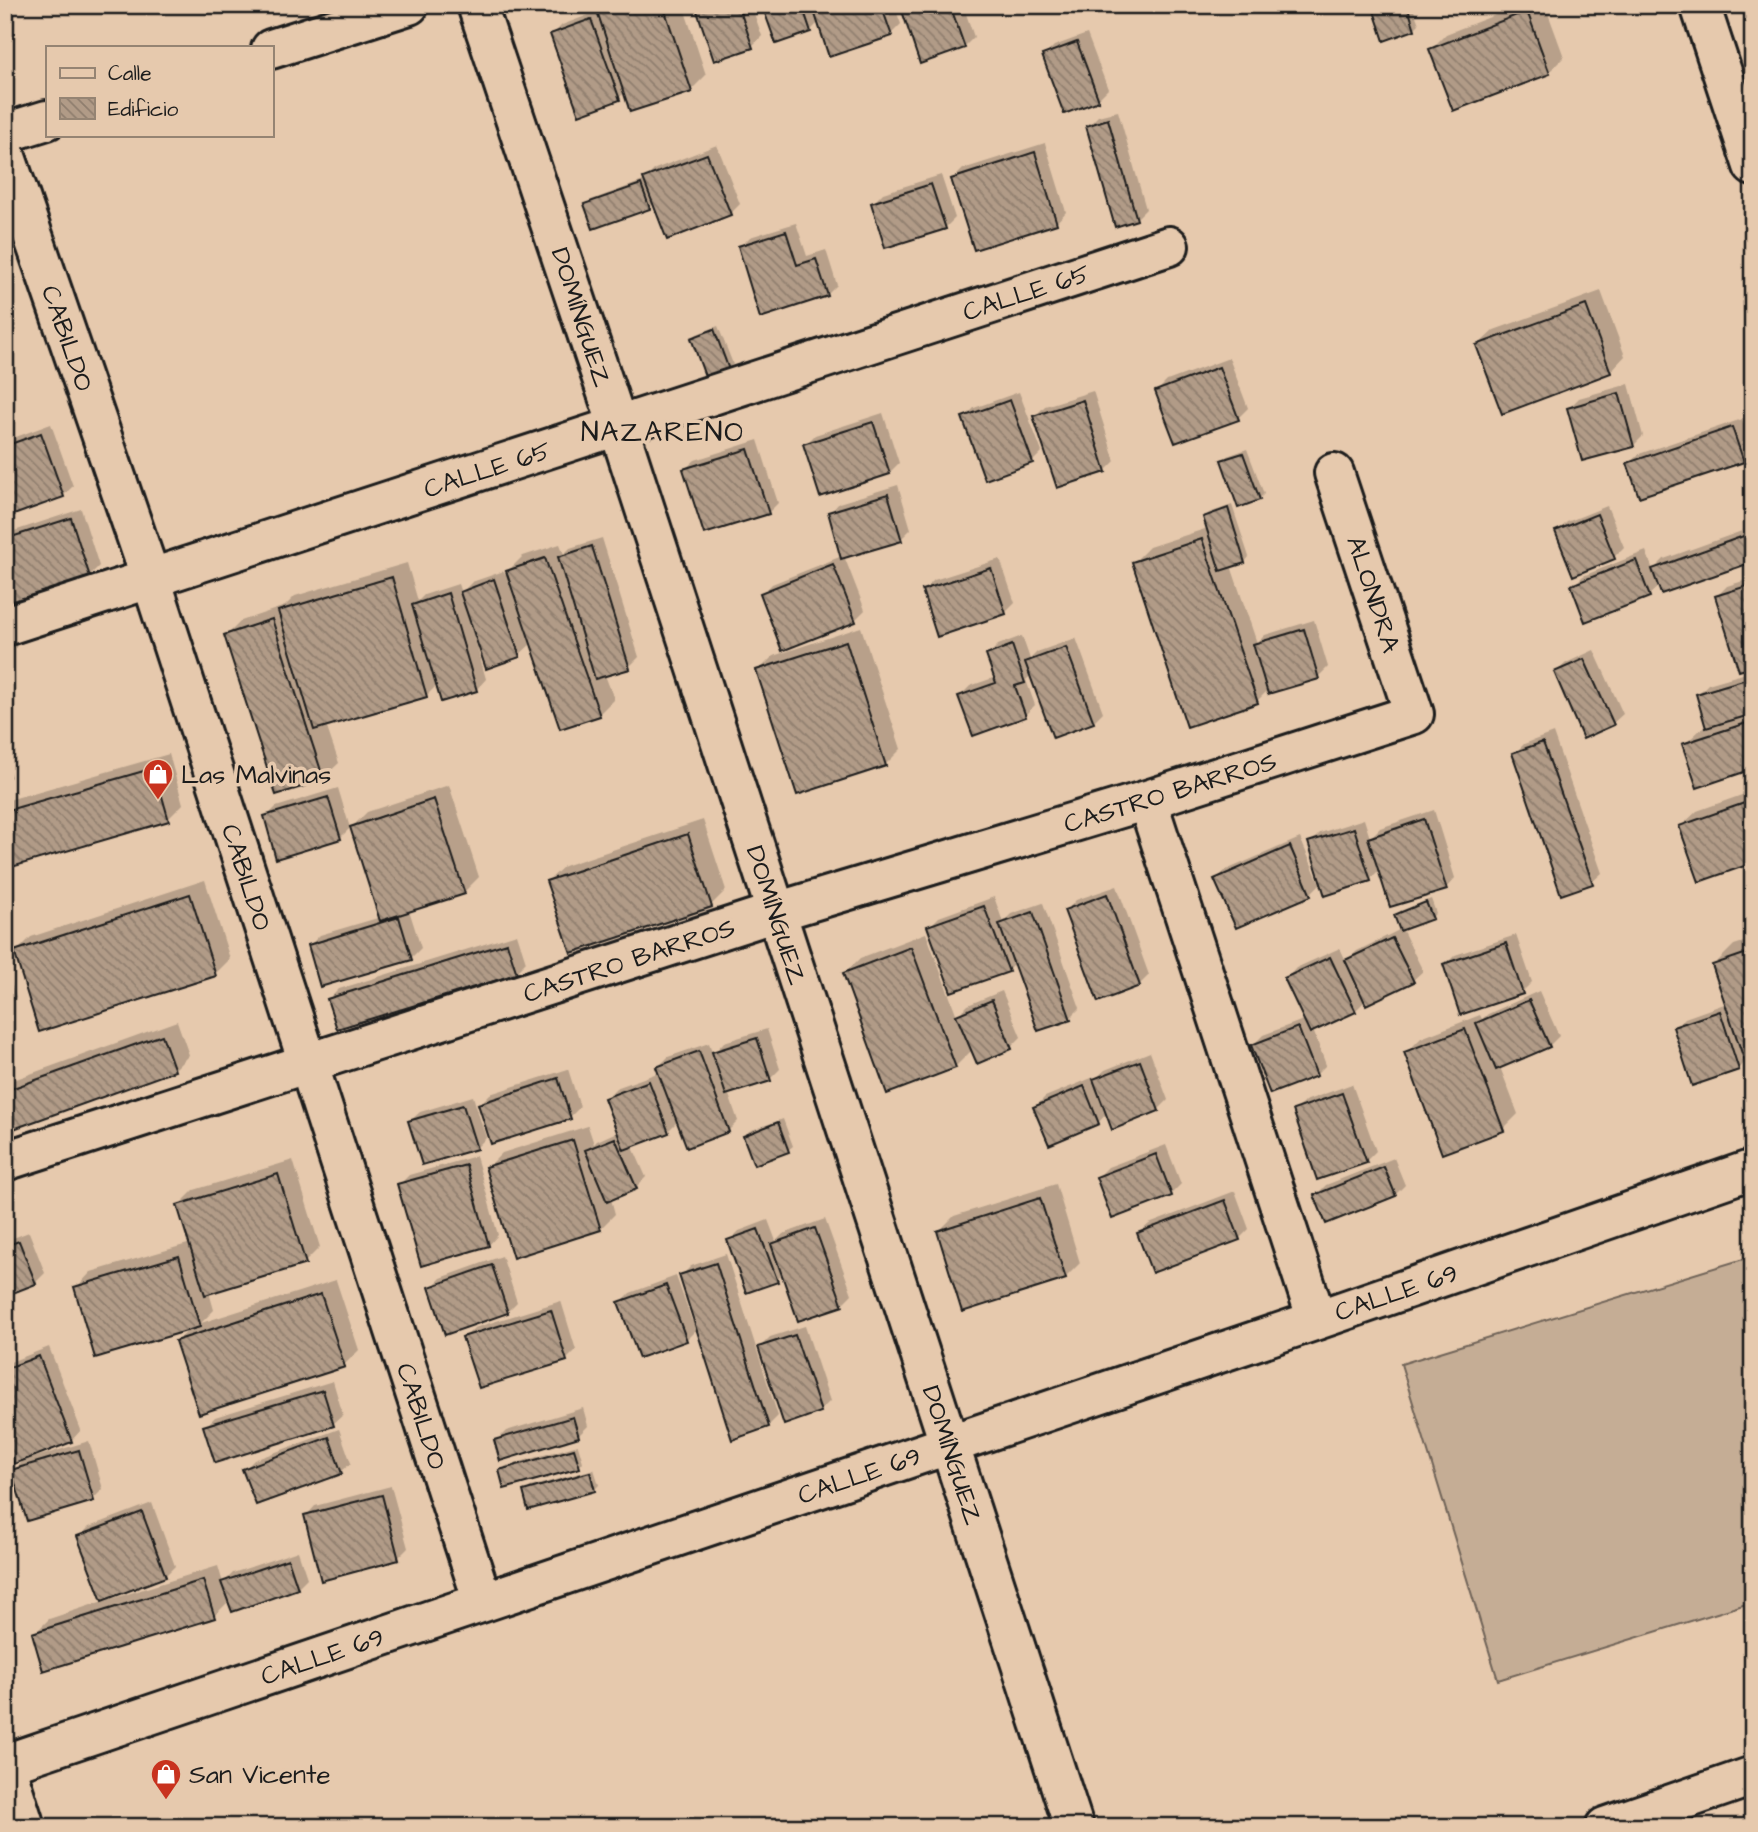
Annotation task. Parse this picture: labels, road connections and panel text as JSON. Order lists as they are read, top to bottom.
{
  "streets": {
    "street": [
      "CALLE 65",
      "DOMÍNGUEZ",
      "CABILDO",
      "ALONDRA",
      "CASTRO BARROS",
      "CALLE 69"
    ]
  },
  "crossings": [
    ["CALLE 65", "DOMÍNGUEZ"],
    ["CALLE 65", "CABILDO"],
    ["DOMÍNGUEZ", "CASTRO BARROS"],
    ["DOMÍNGUEZ", "CALLE 69"],
    ["CABILDO", "CASTRO BARROS"],
    ["CABILDO", "CALLE 69"],
    ["ALONDRA", "CASTRO BARROS"]
  ],
  "districts": ["NAZARENO"],
  "places": {
    "shop": ["Las Malvinas", "San Vicente"]
  },
  "legend": ["Calle", "Edificio"]
}
